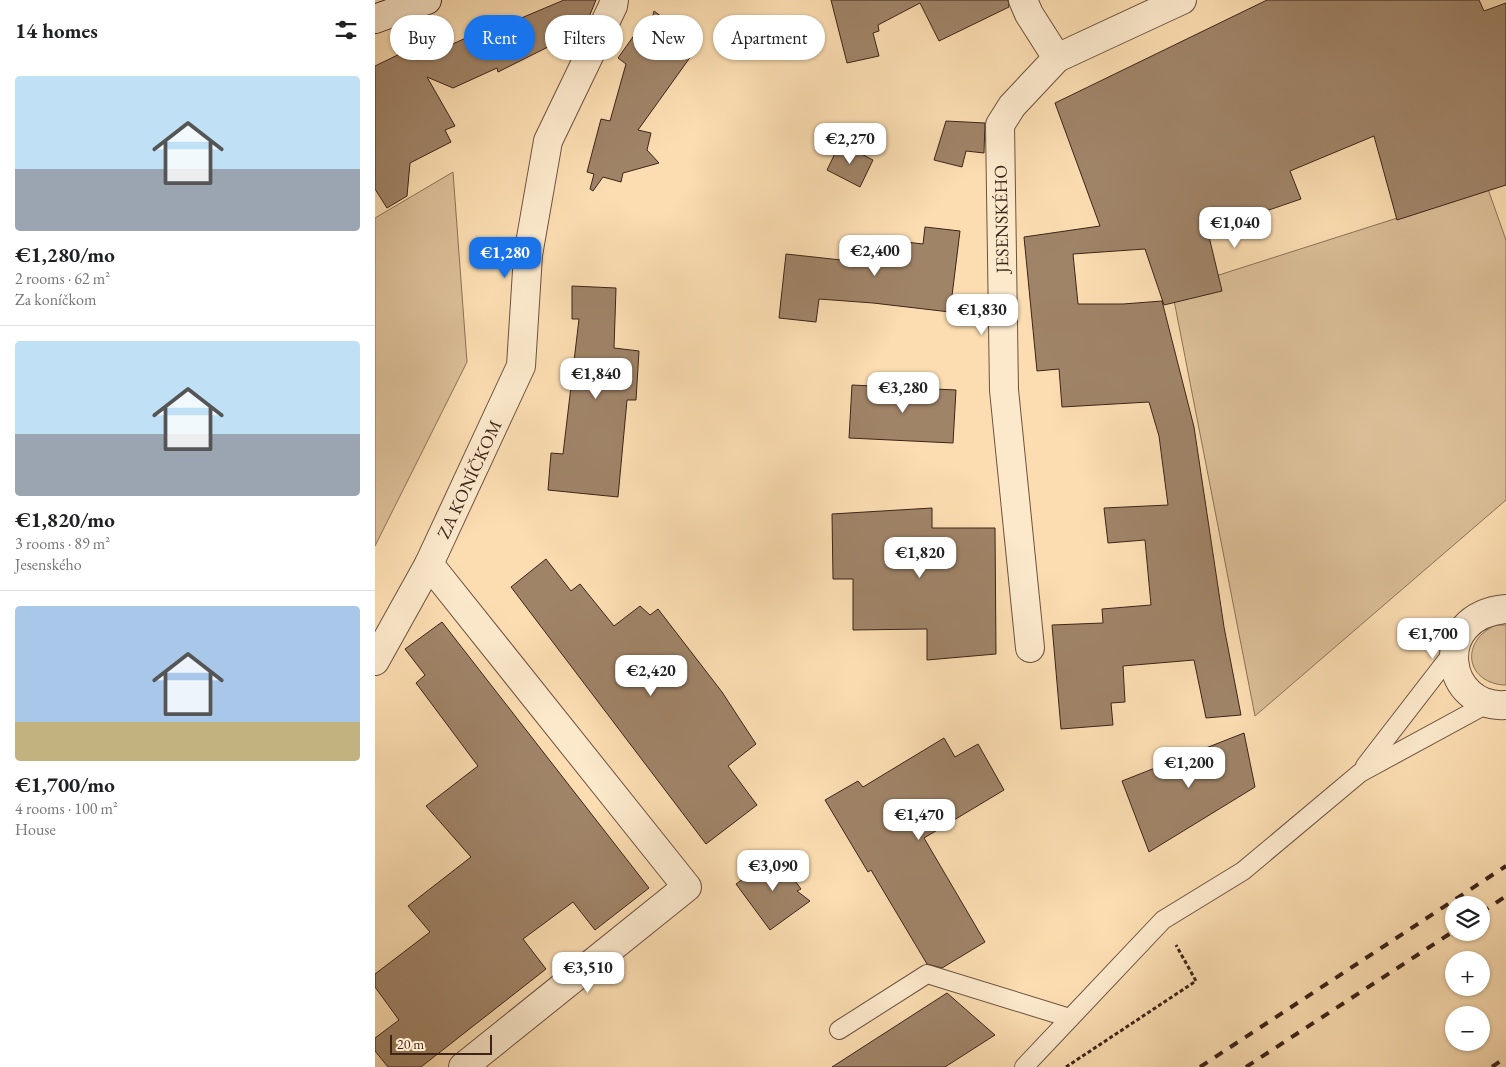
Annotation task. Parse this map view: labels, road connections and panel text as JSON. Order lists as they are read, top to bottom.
{
  "streets": {
    "street": ["JESENSKÉHO", "ZA KONÍČKOM"]
  },
  "scale_bar": "20 m",
  "page": {
    "heading": "14 homes",
    "chip": [
      "Buy",
      "Rent",
      "Filters",
      "New",
      "Apartment"
    ],
    "list": [
      {
        "name": "€1,280/mo",
        "note": "2 rooms · 62 m² · Za koníčkom"
      },
      {
        "name": "€1,820/mo",
        "note": "3 rooms · 89 m² · Jesenského"
      },
      {
        "name": "€1,700/mo",
        "note": "4 rooms · 100 m² · House"
      }
    ],
    "price": [
      "€2,270",
      "€1,040",
      "€2,400",
      "€1,280",
      "€1,830",
      "€1,840",
      "€3,280",
      "€1,820",
      "€1,700",
      "€2,420",
      "€1,200",
      "€1,470",
      "€3,090",
      "€3,510"
    ],
    "map_buttons": ["+", "−"],
    "scale": "20 m"
  }
}
